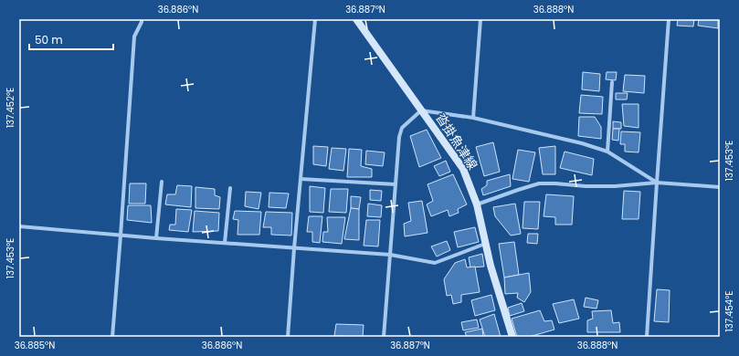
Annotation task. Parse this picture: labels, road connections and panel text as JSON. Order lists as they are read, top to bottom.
{
  "streets": {
    "main road": ["沓掛魚津線"]
  },
  "scale_bar": "50 m",
  "coordinates": [
    "36.886°N",
    "36.887°N",
    "36.888°N",
    "137.452°E",
    "137.453°E",
    "137.454°E",
    "36.885°N"
  ]
}
